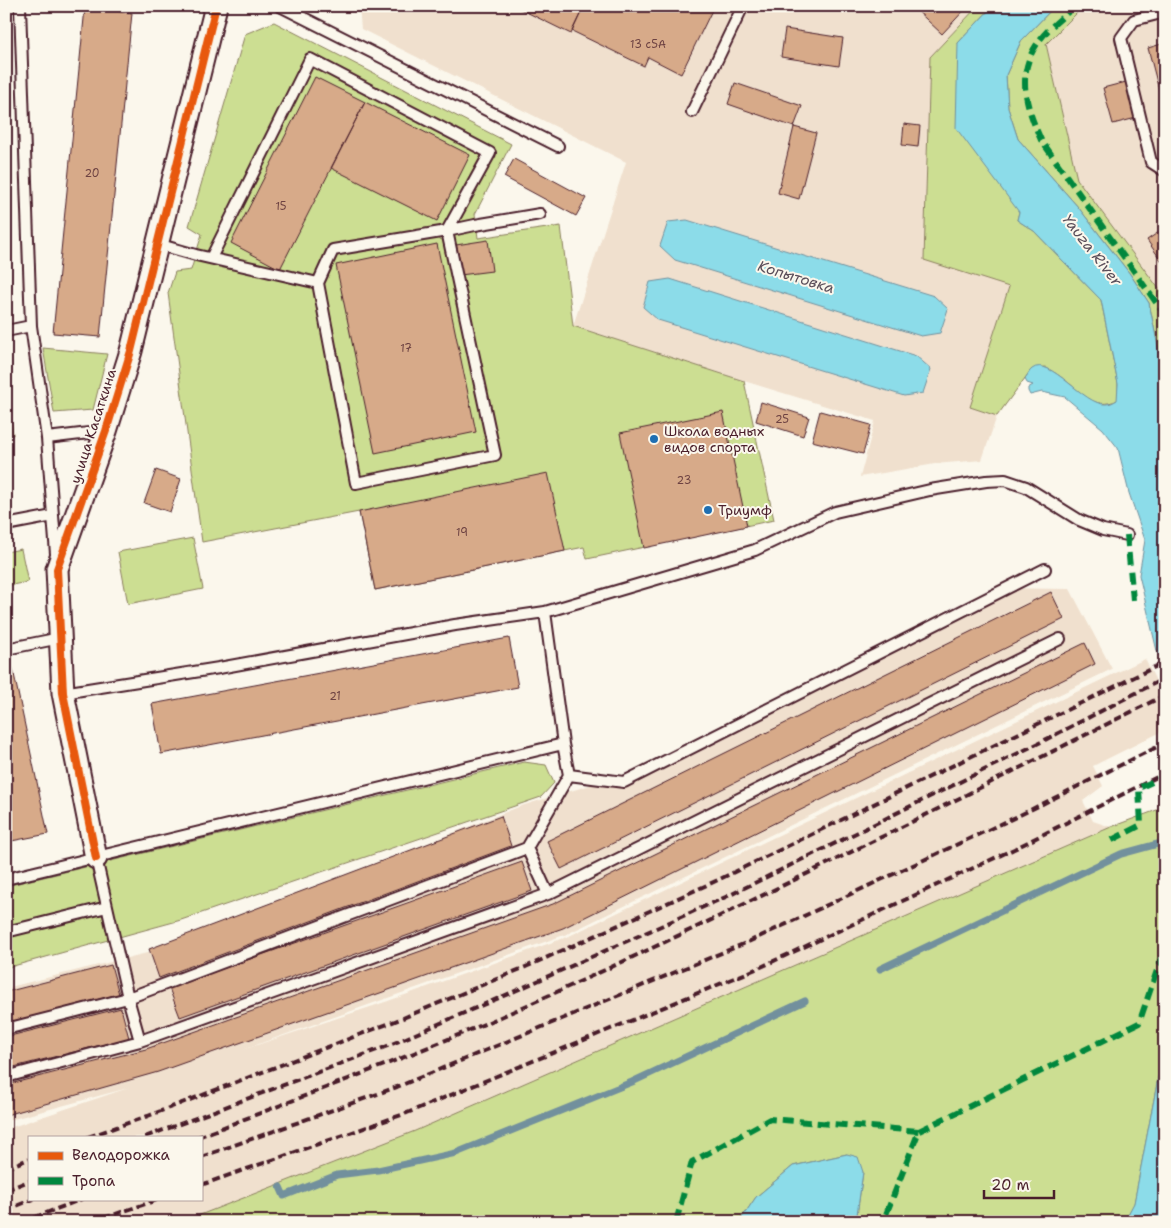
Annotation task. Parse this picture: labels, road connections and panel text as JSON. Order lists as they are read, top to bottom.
{
  "streets": {
    "street": ["улица Касаткина"]
  },
  "water": ["Yauza River", "Копытовка"],
  "places": ["Школа водных видов спорта", "Триумф"],
  "house_numbers": [
    "13 с5А",
    "20",
    "15",
    "17",
    "25",
    "23",
    "19",
    "21"
  ],
  "legend": ["Велодорожка", "Тропа"],
  "scale_bar": "20 m"
}
